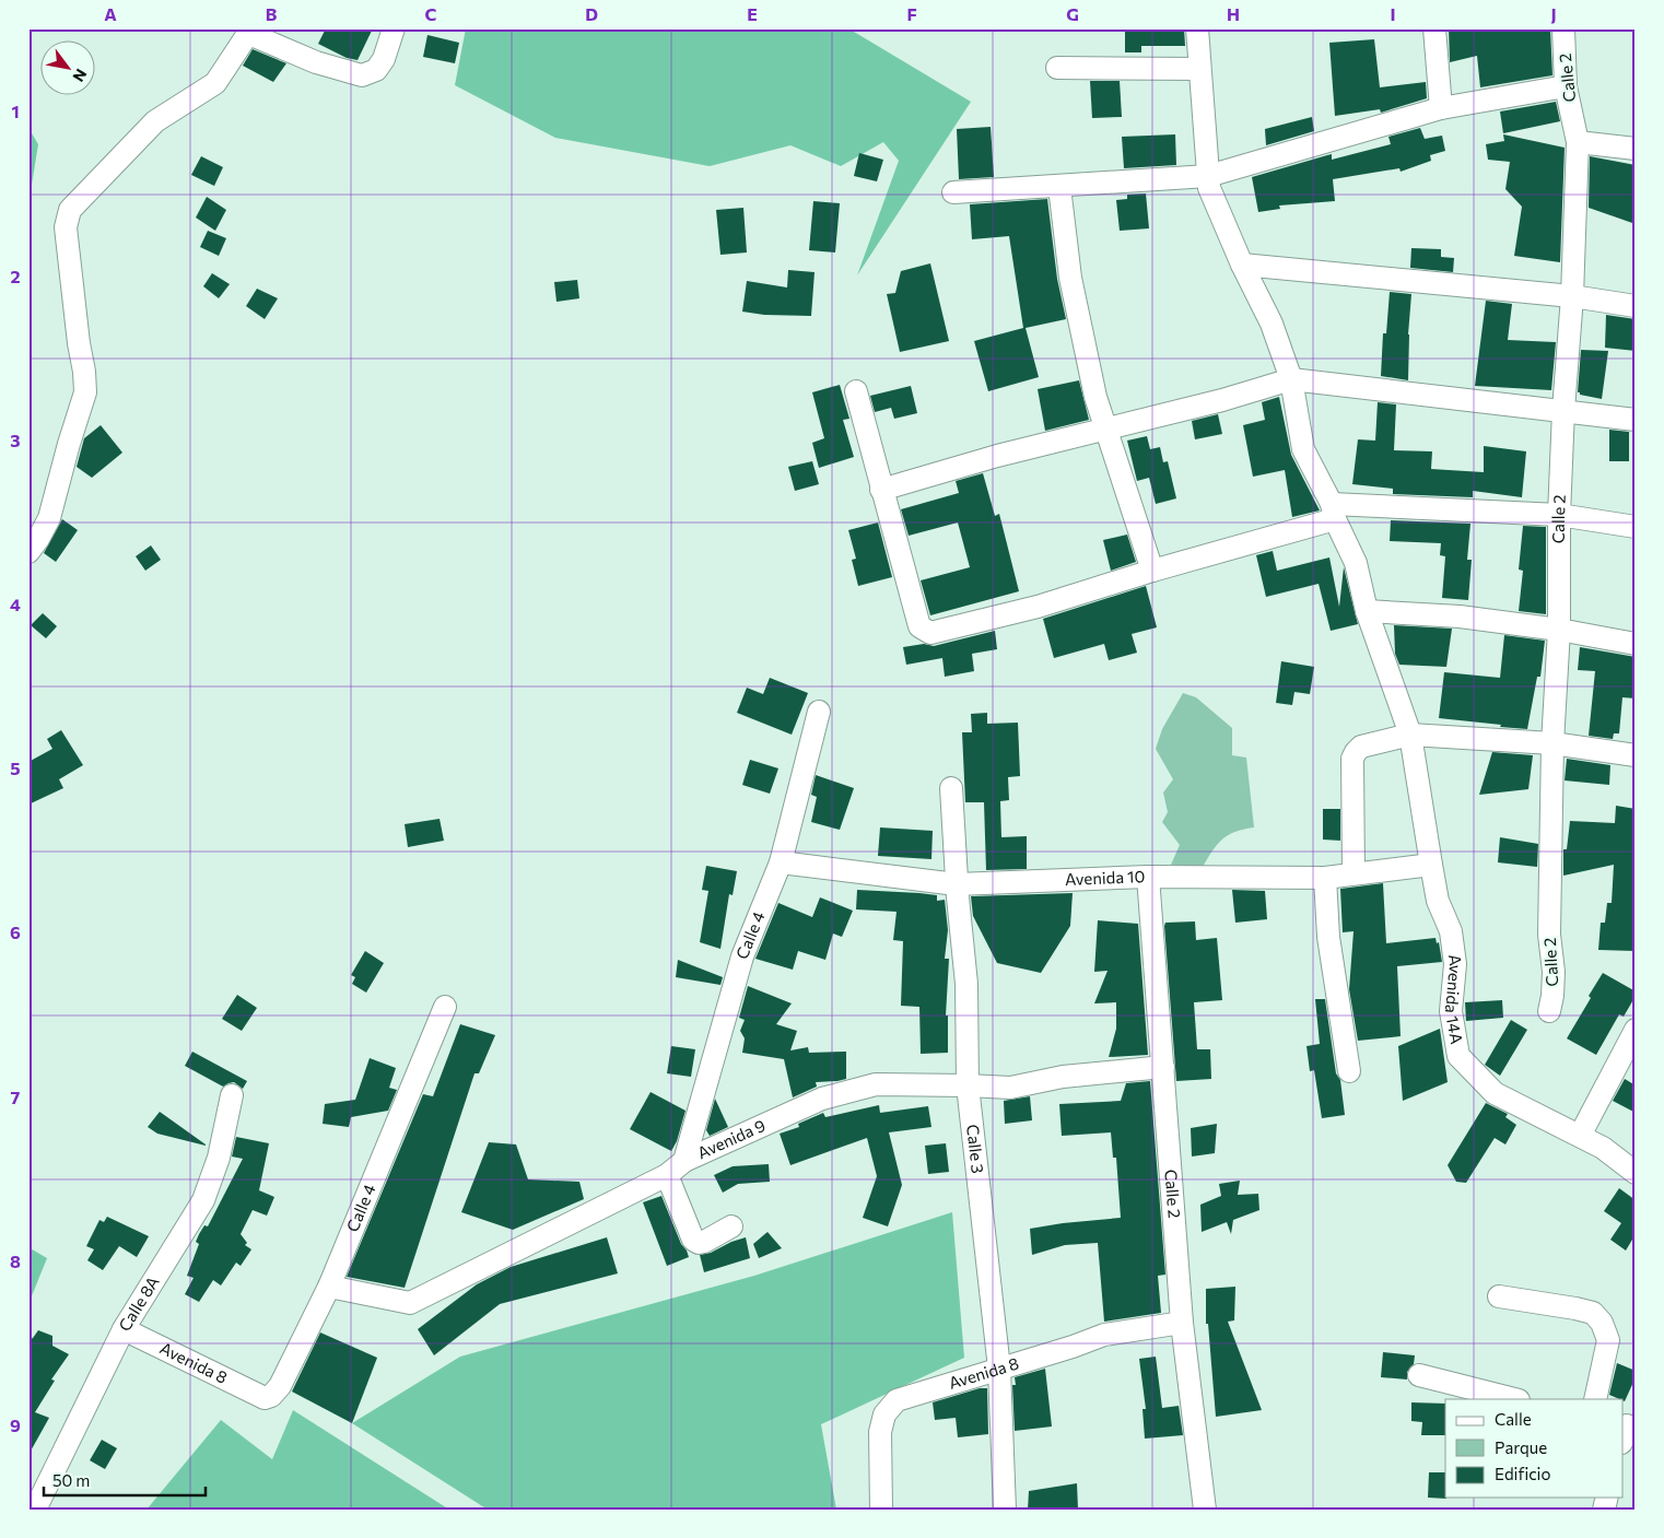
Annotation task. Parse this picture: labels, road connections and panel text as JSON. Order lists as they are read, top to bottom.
{
  "streets": {
    "street": [
      "Calle 2",
      "Avenida 10",
      "Calle 4",
      "Avenida 14A",
      "Avenida 9",
      "Calle 3",
      "Calle 8A",
      "Avenida 8"
    ]
  },
  "crossings": [
    ["Calle 2", "Avenida 10"],
    ["Calle 2", "Avenida 9"],
    ["Calle 2", "Avenida 8"],
    ["Avenida 10", "Calle 4"],
    ["Avenida 10", "Avenida 14A"],
    ["Avenida 10", "Calle 3"],
    ["Calle 4", "Avenida 9"],
    ["Calle 4", "Avenida 8"],
    ["Avenida 9", "Calle 3"],
    ["Calle 3", "Avenida 8"],
    ["Calle 8A", "Avenida 8"]
  ],
  "legend": ["Calle", "Parque", "Edificio"],
  "scale_bar": "50 m",
  "north": "bottom right",
  "grid": {
    "columns": [
      "A",
      "B",
      "C",
      "D",
      "E",
      "F",
      "G",
      "H",
      "I",
      "J"
    ],
    "rows": [
      "1",
      "2",
      "3",
      "4",
      "5",
      "6",
      "7",
      "8",
      "9"
    ]
  }
}
